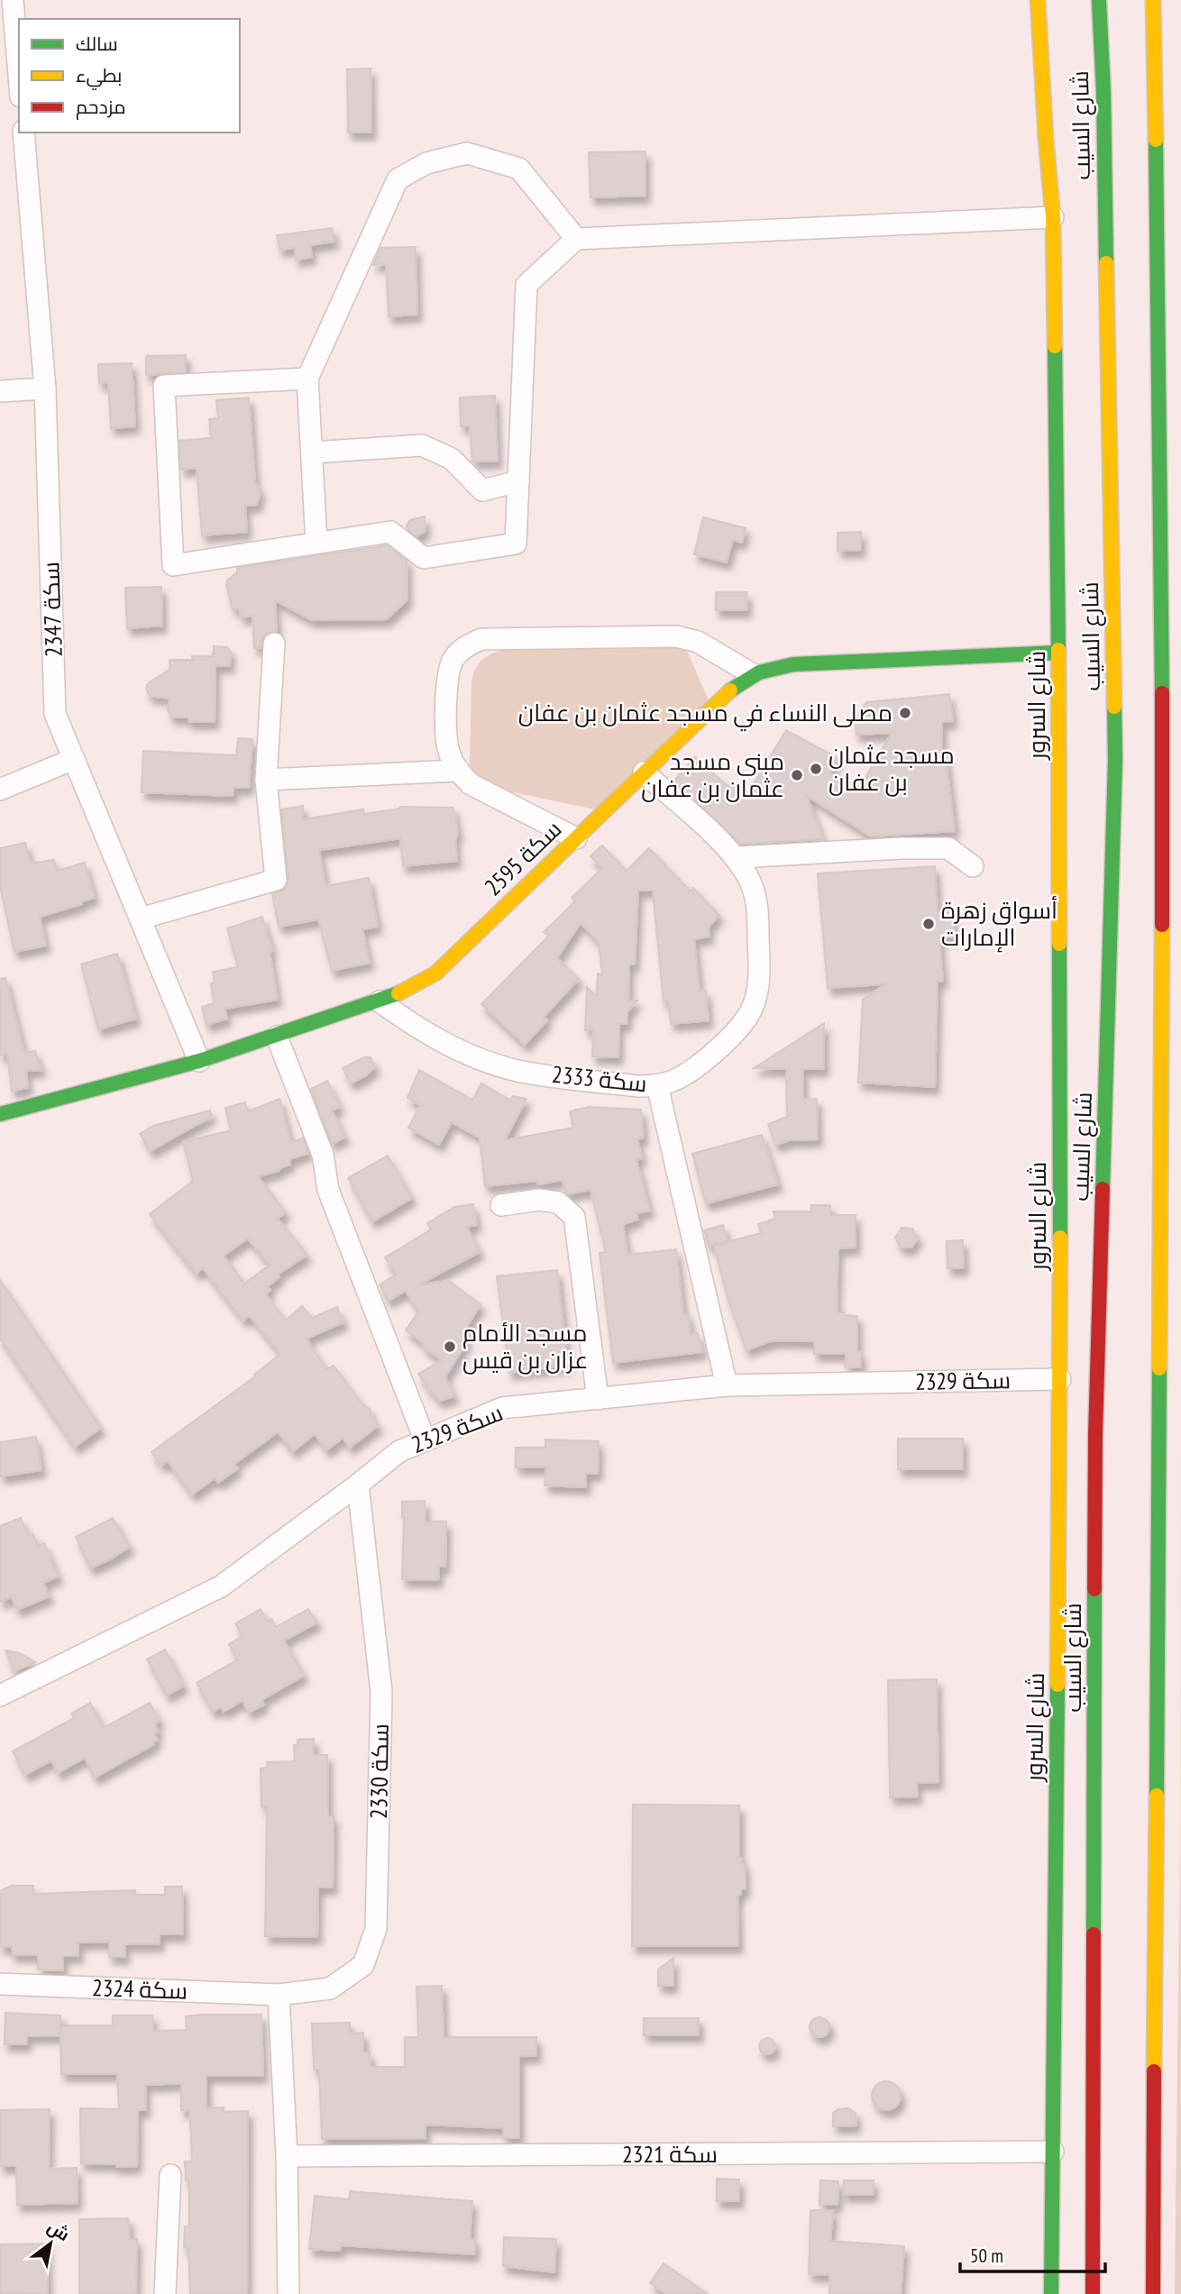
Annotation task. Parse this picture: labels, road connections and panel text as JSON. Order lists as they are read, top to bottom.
{
  "streets": {
    "main road": ["شارع السيب", "شارع السرور", "سكة 2595"],
    "street": [
      "سكة 2347",
      "سكة 2333",
      "سكة 2329",
      "سكة 2330",
      "سكة 2324",
      "سكة 2321"
    ]
  },
  "crossings": [
    ["سكة 2347", "سكة 2595"],
    ["شارع السرور", "سكة 2595"],
    ["شارع السرور", "سكة 2329"],
    ["شارع السرور", "سكة 2321"],
    ["سكة 2595", "سكة 2333"],
    ["سكة 2329", "سكة 2330"],
    ["سكة 2330", "سكة 2324"]
  ],
  "places": [
    "مصلى النساء في مسجد عثمان بن عفان",
    "مسجد عثمان بن عفان",
    "مبنى مسجد عثمان بن عفان",
    "أسواق زهرة الإمارات",
    "مسجد الأمام عزان بن قيس"
  ],
  "legend": ["سالك", "بطيء", "مزدحم"],
  "scale_bar": "50 m",
  "north": "top right"
}
